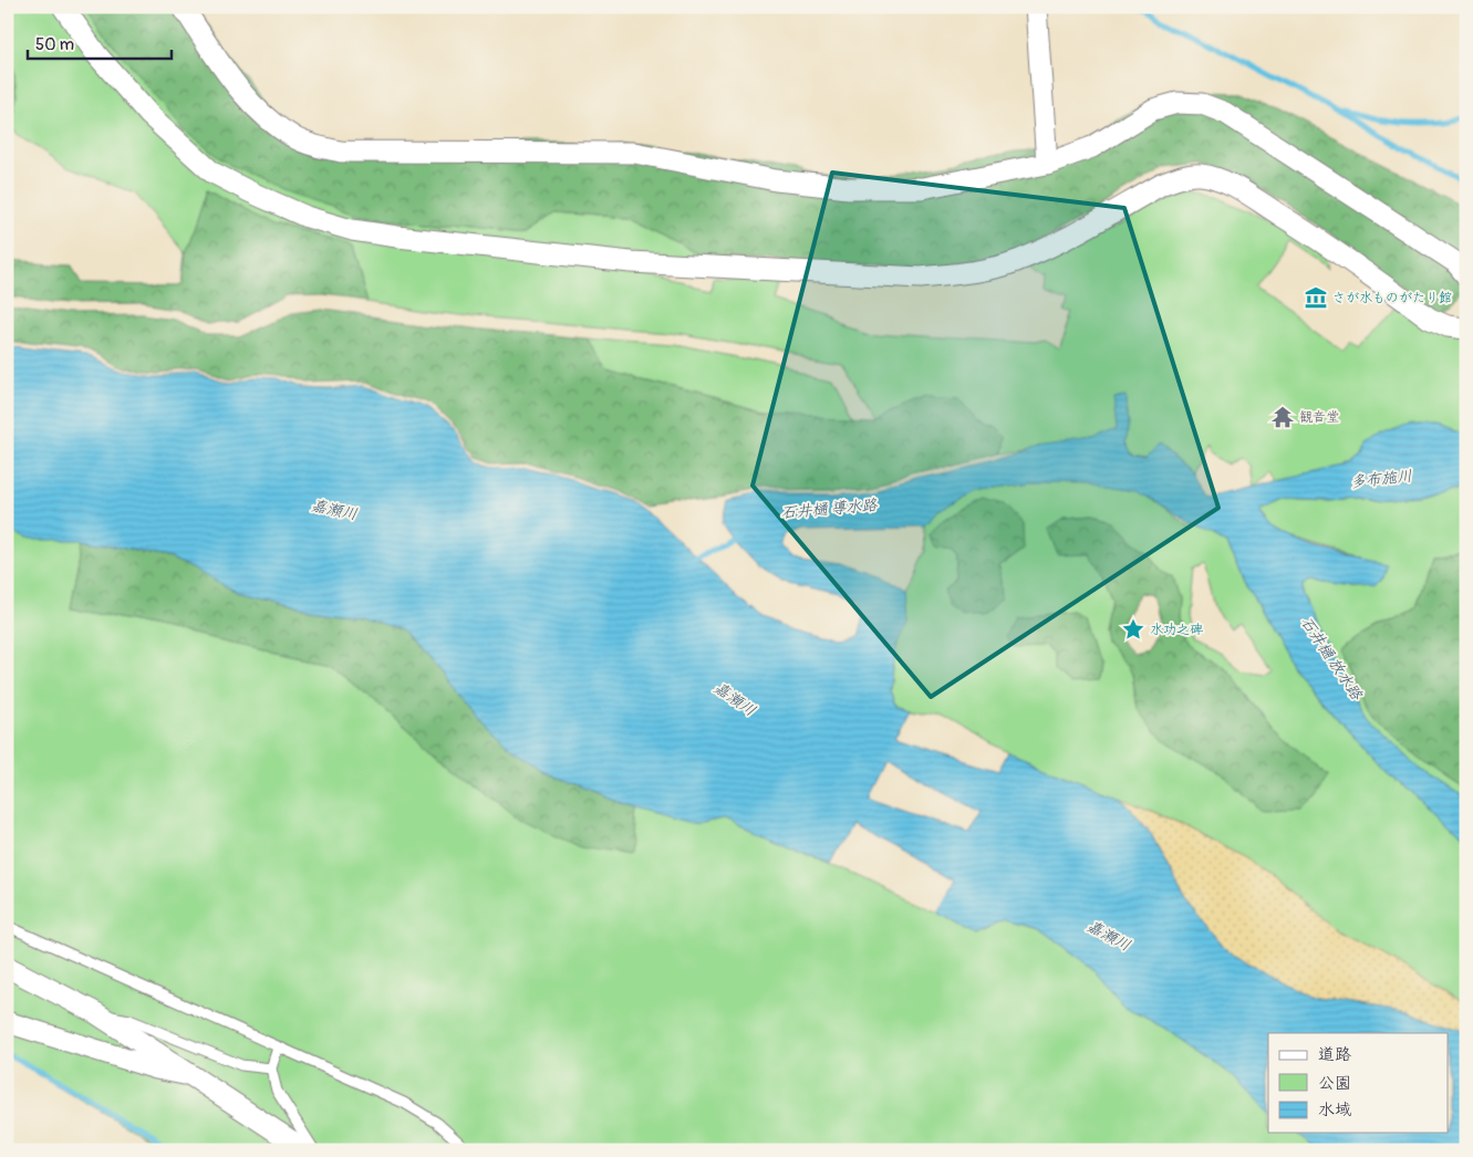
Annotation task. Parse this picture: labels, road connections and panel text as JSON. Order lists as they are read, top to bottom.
{
  "water": [
    "多布施川",
    "石井樋 導水路",
    "嘉瀬川",
    "石井樋 放水路"
  ],
  "places": {
    "museum": ["さが水ものがたり館"],
    "temple": ["観音堂"],
    "place": ["水功之碑"]
  },
  "legend": ["道路", "公園", "水域"],
  "scale_bar": "50 m"
}
